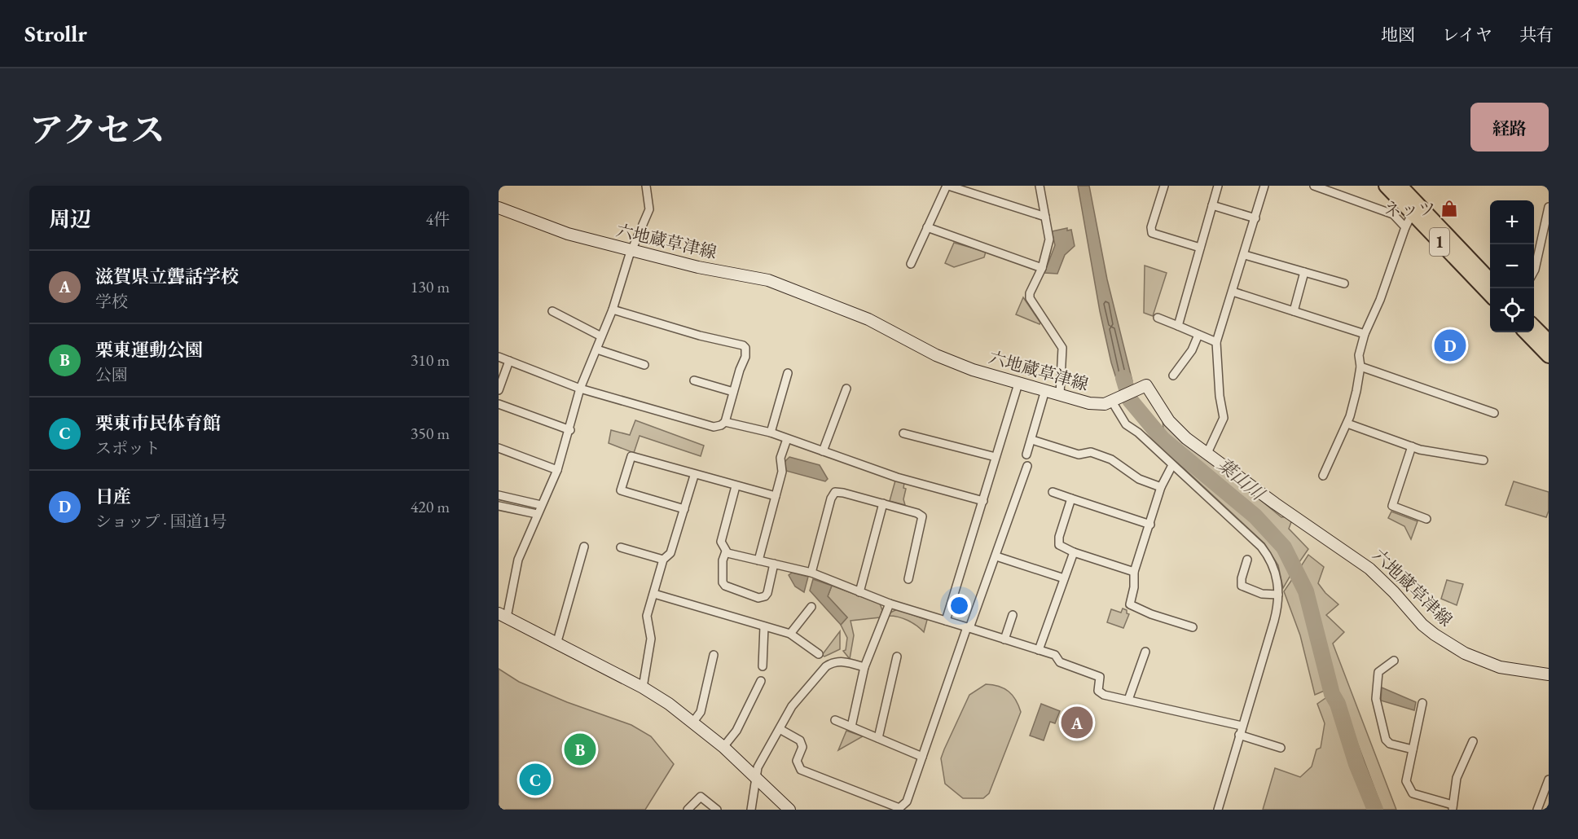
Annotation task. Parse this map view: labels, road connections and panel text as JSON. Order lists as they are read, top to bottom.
{
  "streets": {
    "highway": ["1"],
    "main road": ["六地蔵草津線"]
  },
  "water": ["葉山川"],
  "places": {
    "shop": ["ネッツ"]
  },
  "page": {
    "header": "Strollr",
    "nav": ["地図", "レイヤ", "共有"],
    "title": "アクセス",
    "buttons": "経路",
    "heading": ["周辺", "4件"],
    "map_buttons": ["+", "−"],
    "list": [
      {
        "mark": "A",
        "name": "滋賀県立聾話学校",
        "note": "学校",
        "value": "130 m"
      },
      {
        "mark": "B",
        "name": "栗東運動公園",
        "note": "公園",
        "value": "310 m"
      },
      {
        "mark": "C",
        "name": "栗東市民体育館",
        "note": "スポット",
        "value": "350 m"
      },
      {
        "mark": "D",
        "name": "日産",
        "note": "ショップ · 国道1号",
        "value": "420 m"
      }
    ],
    "pins": [
      "D",
      "A",
      "B",
      "C"
    ]
  }
}
